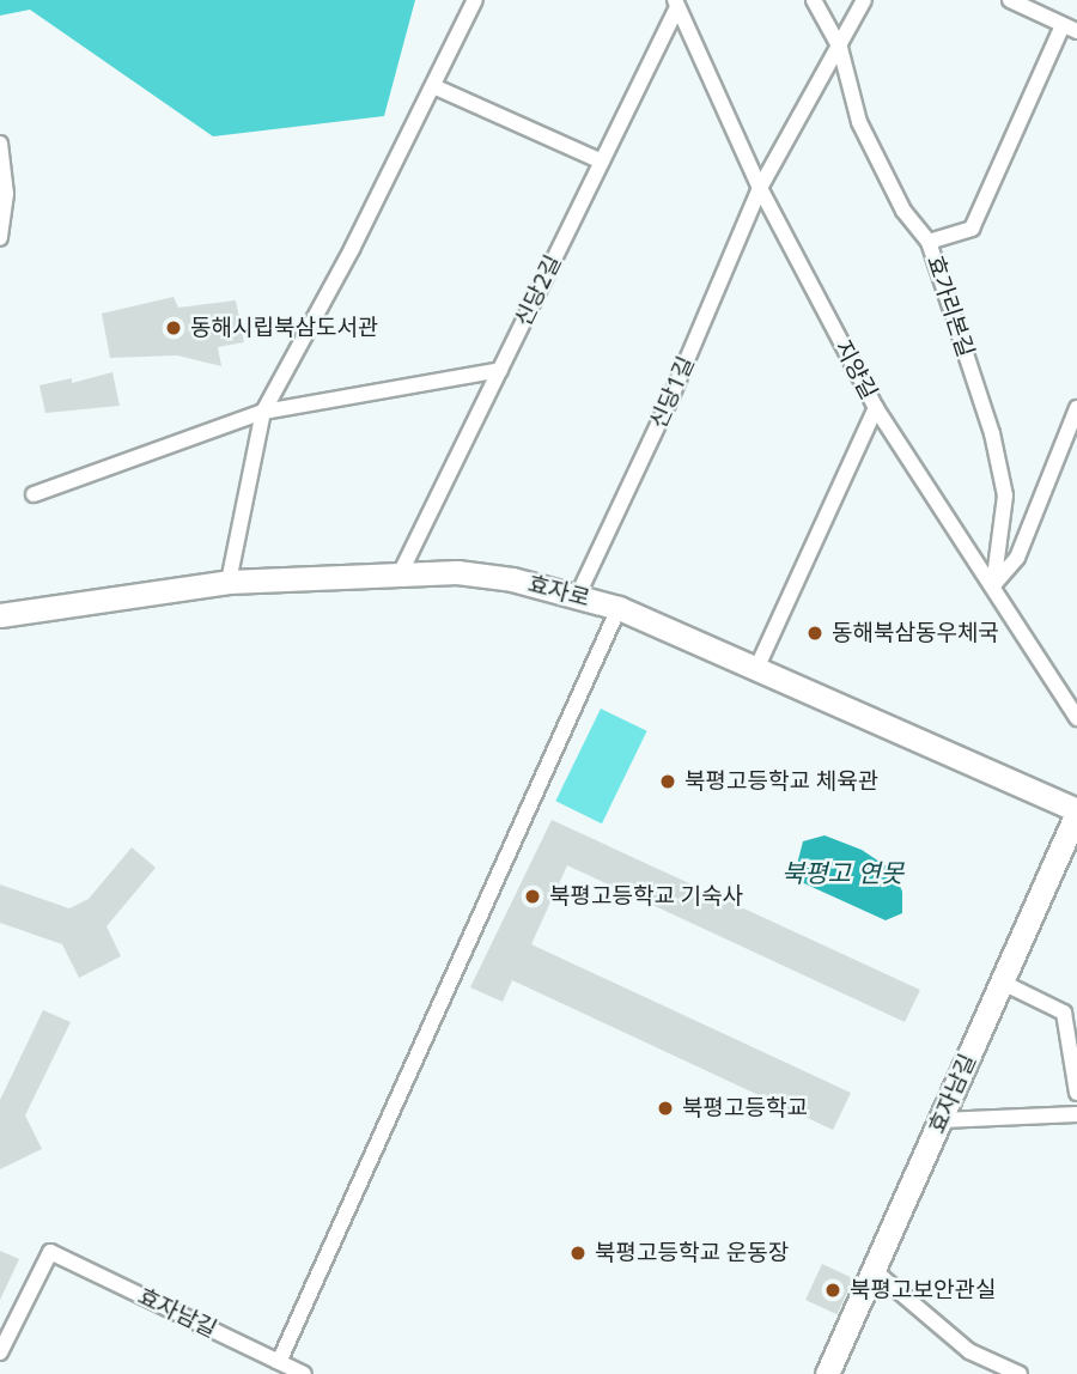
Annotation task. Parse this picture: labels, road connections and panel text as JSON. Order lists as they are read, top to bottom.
{
  "streets": {
    "street": [
      "신당2길",
      "효가리본길",
      "지양길",
      "신당1길",
      "효자로",
      "효자남길"
    ]
  },
  "crossings": [
    ["신당2길", "지양길"],
    ["신당2길", "효자로"],
    ["효가리본길", "지양길"],
    ["효가리본길", "신당1길"],
    ["지양길", "신당1길"],
    ["신당1길", "효자로"],
    ["효자로", "효자남길"]
  ],
  "water": ["북평고 연못"],
  "places": [
    "동해시립북삼도서관",
    "동해북삼동우체국",
    "북평고등학교 체육관",
    "북평고등학교 기숙사",
    "북평고등학교",
    "북평고등학교 운동장",
    "북평고보안관실"
  ]
}
